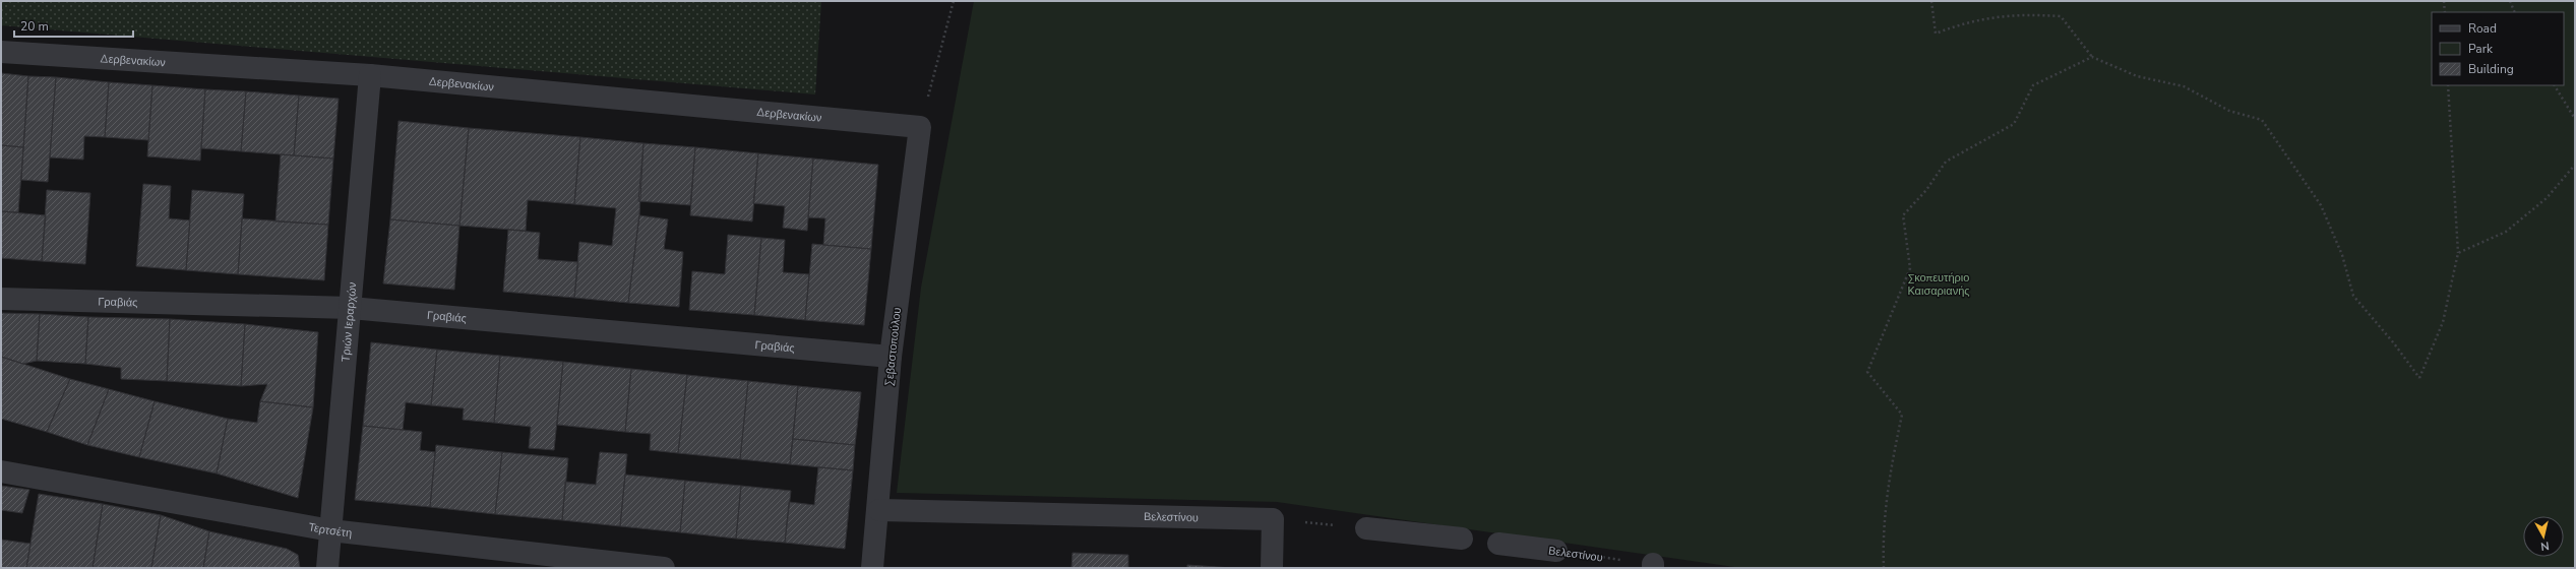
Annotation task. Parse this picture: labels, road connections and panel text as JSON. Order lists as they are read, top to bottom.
{
  "streets": {
    "street": [
      "Δερβενακίων",
      "Γραβιάς",
      "Τριών Ιεραρχών",
      "Σεβαστοπούλου",
      "Βελεστίνου",
      "Τερτσέτη"
    ]
  },
  "crossings": [
    ["Δερβενακίων", "Τριών Ιεραρχών"],
    ["Δερβενακίων", "Σεβαστοπούλου"],
    ["Γραβιάς", "Τριών Ιεραρχών"],
    ["Γραβιάς", "Σεβαστοπούλου"],
    ["Τριών Ιεραρχών", "Τερτσέτη"],
    ["Σεβαστοπούλου", "Βελεστίνου"]
  ],
  "parks": ["Σκοπευτήριο Καισαριανής"],
  "legend": ["Road", "Park", "Building"],
  "scale_bar": "20 m",
  "north": "bottom"
}
